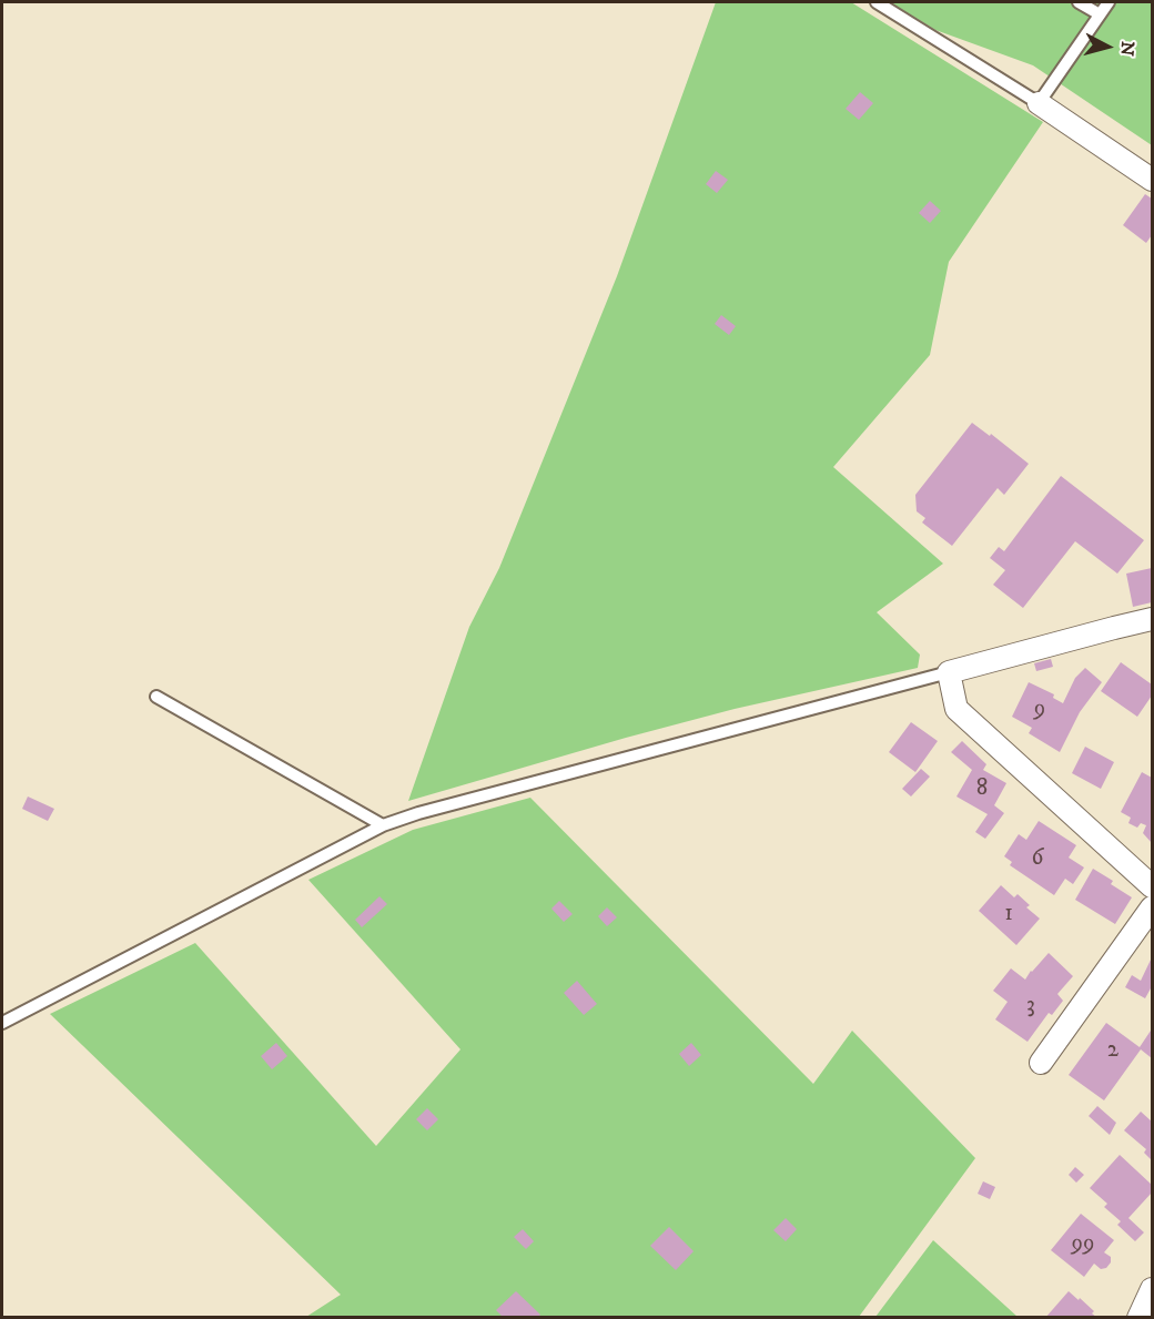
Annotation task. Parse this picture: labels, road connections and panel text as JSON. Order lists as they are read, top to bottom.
{
  "house_numbers": [
    "9",
    "8",
    "6",
    "1",
    "3",
    "2",
    "99"
  ],
  "north": "right"
}
